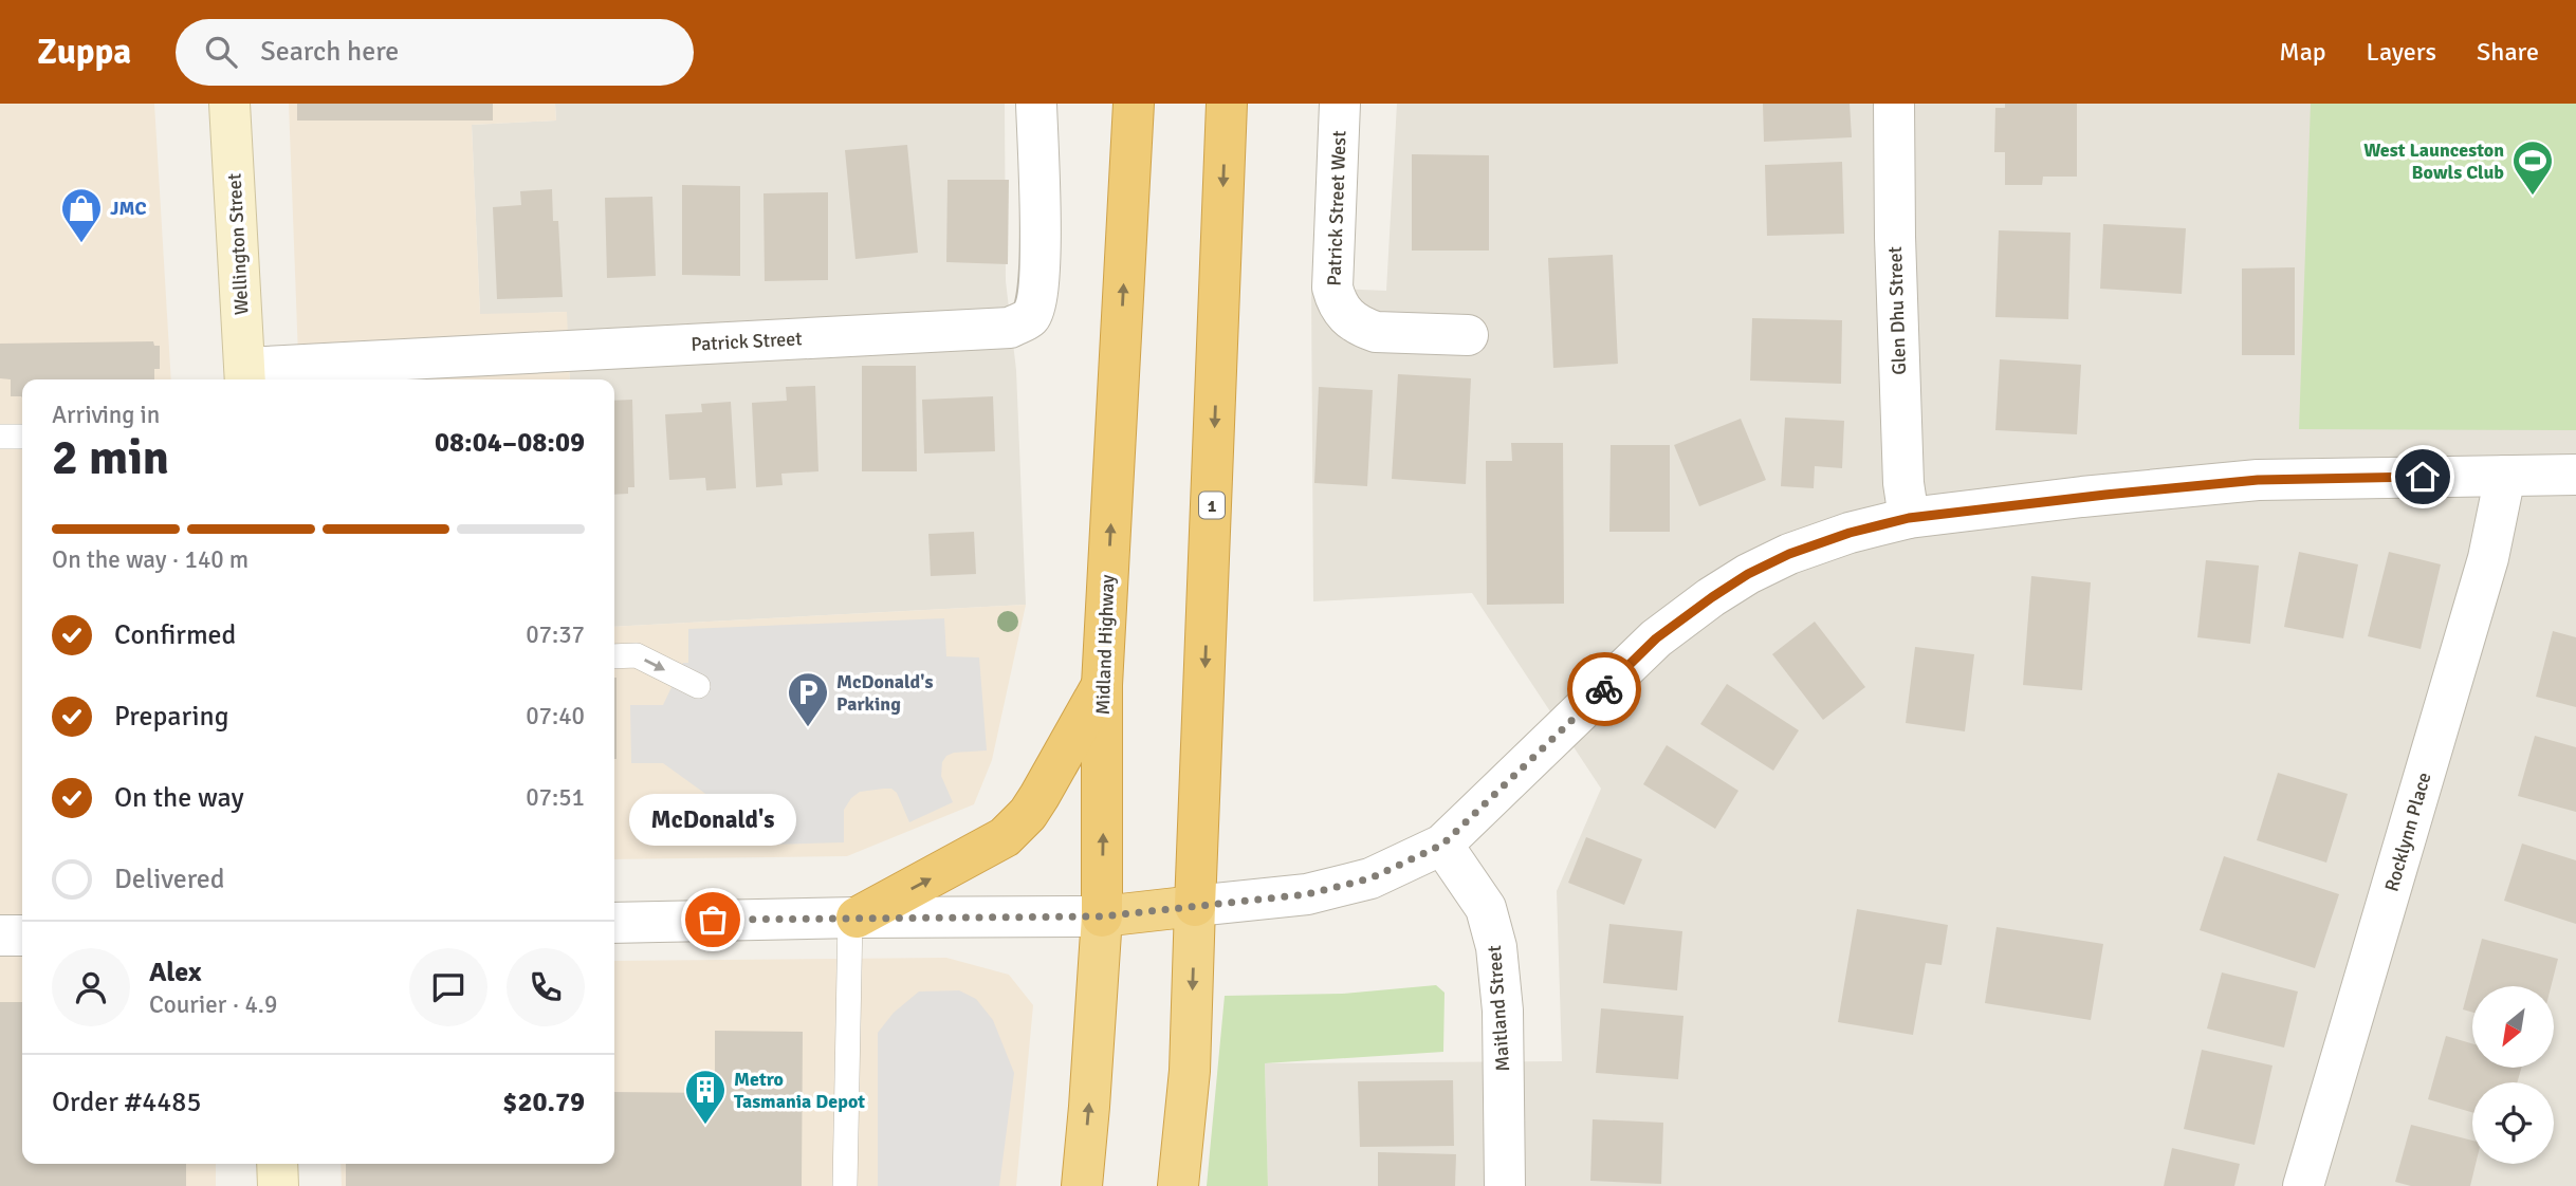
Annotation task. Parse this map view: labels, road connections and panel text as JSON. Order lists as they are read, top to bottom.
{
  "streets": {
    "highway": ["1", "Midland Highway"],
    "main road": ["Wellington Street"],
    "street": [
      "Patrick Street West",
      "Glen Dhu Street",
      "Patrick Street",
      "Rocklynn Place",
      "Maitland Street"
    ]
  },
  "crossings": [
    ["Wellington Street", "Patrick Street"]
  ],
  "places": {
    "sports": ["West Launceston Bowls Club"],
    "shop": ["JMC"],
    "parking": ["McDonald's Parking"],
    "other": ["McDonald's"],
    "building": ["Metro Tasmania Depot"]
  },
  "north": "bottom left",
  "page": {
    "header": "Zuppa",
    "search": "Search here",
    "nav": ["Map", "Layers", "Share"],
    "heading": ["2 min", "Arriving in", "08:04–08:09"],
    "panel": [
      "Alex",
      "Courier · 4.9",
      "Order #4485",
      "$20.79"
    ],
    "bar": "On the way · 140 m",
    "list": [
      ["Confirmed", "07:37"],
      ["Preparing", "07:40"],
      ["On the way", "07:51"],
      "Delivered"
    ],
    "bubble": "McDonald's"
  }
}
